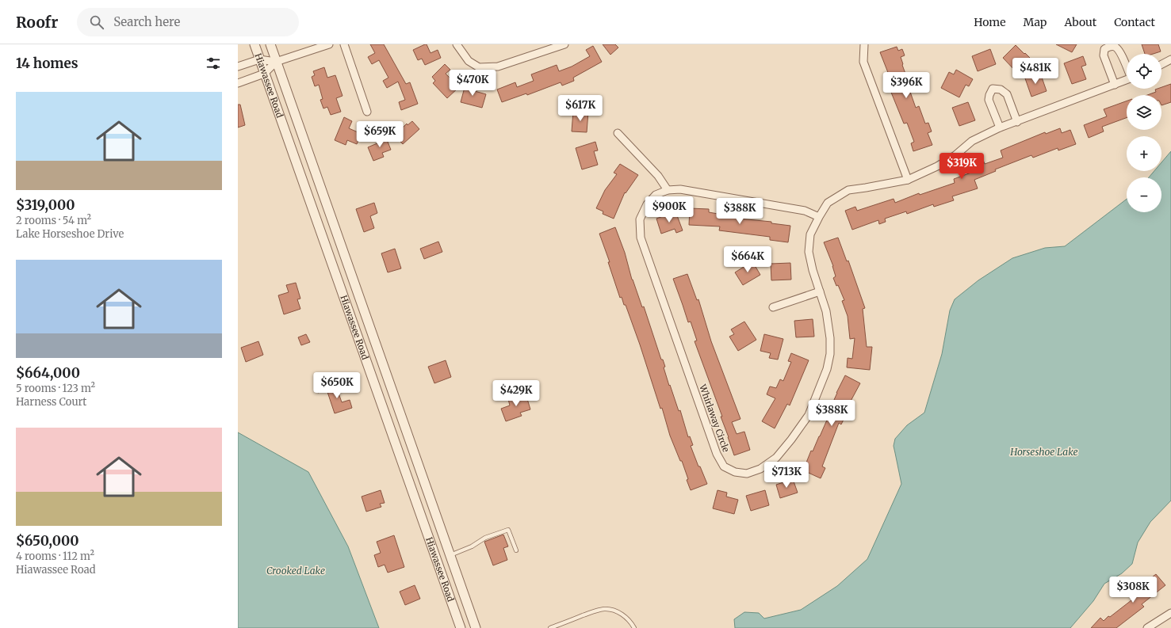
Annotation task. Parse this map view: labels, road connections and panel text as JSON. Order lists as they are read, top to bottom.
{
  "streets": {
    "street": ["Hiawassee Road", "Whirlaway Circle"]
  },
  "water": ["Horseshoe Lake", "Crooked Lake"],
  "page": {
    "header": "Roofr",
    "search": "Search here",
    "nav": [
      "Home",
      "Map",
      "About",
      "Contact"
    ],
    "heading": "14 homes",
    "map_buttons": ["+", "−"],
    "price": [
      "$481K",
      "$470K",
      "$396K",
      "$617K",
      "$659K",
      "$319K",
      "$900K",
      "$388K",
      "$664K",
      "$650K",
      "$429K",
      "$388K",
      "$713K",
      "$308K"
    ],
    "list": [
      {
        "name": "$319,000",
        "note": "2 rooms · 54 m² · Lake Horseshoe Drive"
      },
      {
        "name": "$664,000",
        "note": "5 rooms · 123 m² · Harness Court"
      },
      {
        "name": "$650,000",
        "note": "4 rooms · 112 m² · Hiawassee Road"
      }
    ]
  }
}
